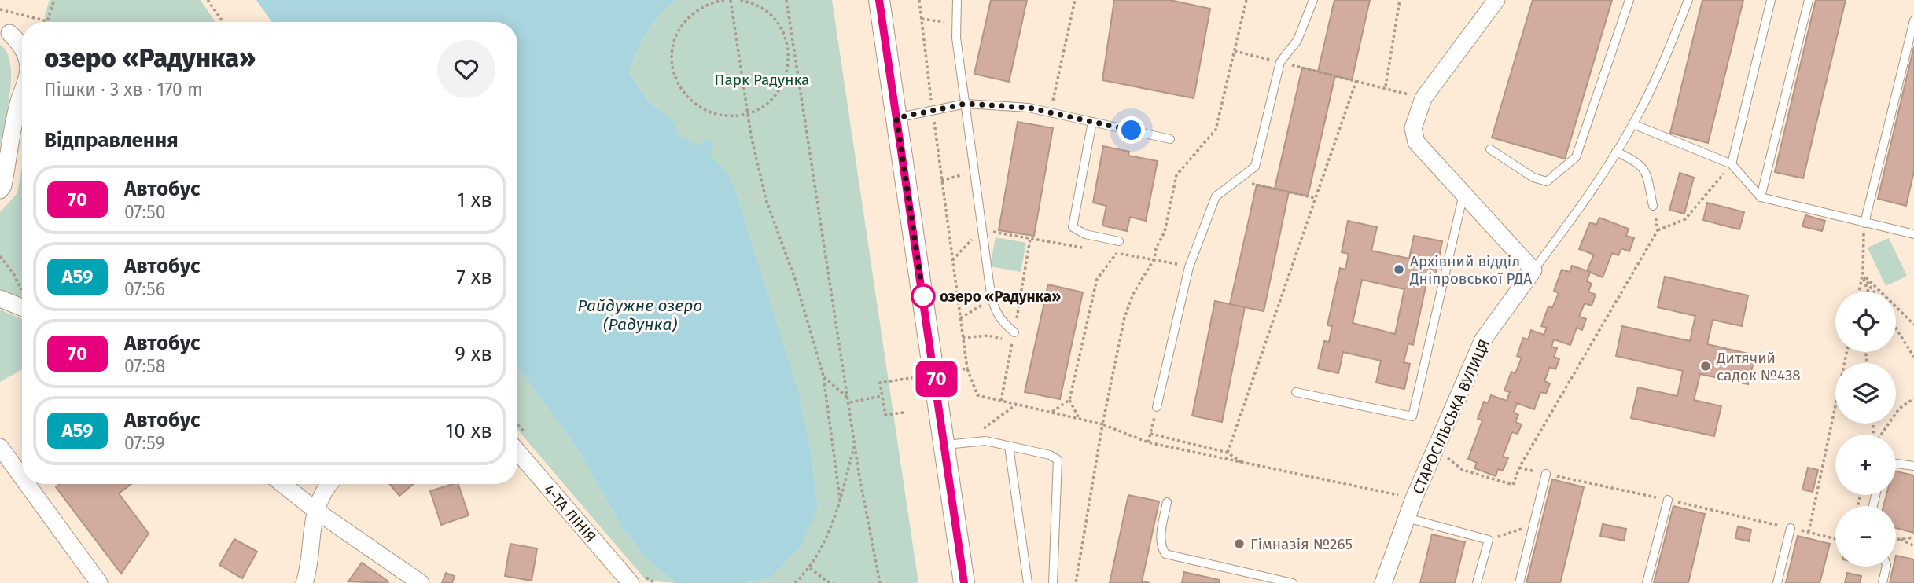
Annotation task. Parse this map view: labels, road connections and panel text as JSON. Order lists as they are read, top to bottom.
{
  "streets": {
    "street": ["СТАРОСІЛЬСЬКА ВУЛИЦЯ", "4-ТА ЛІНІЯ"]
  },
  "water": ["Райдужне озеро (Радунка)"],
  "parks": ["Парк Радунка"],
  "places": [
    "Архівний відділ Дніпровської РДА",
    "озеро «Радунка»",
    "Дитячий садок №438",
    "Гімназія №265"
  ],
  "lines": ["bus line 70"],
  "page": {
    "on_map": "70",
    "heading": [
      ["озеро «Радунка»", "Пішки · 3 хв · 170 m"],
      "Відправлення"
    ],
    "list": [
      {
        "mark": "70",
        "name": "Автобус",
        "note": "07:50",
        "value": "1 хв"
      },
      {
        "mark": "А59",
        "name": "Автобус",
        "note": "07:56",
        "value": "7 хв"
      },
      {
        "mark": "70",
        "name": "Автобус",
        "note": "07:58",
        "value": "9 хв"
      },
      {
        "mark": "А59",
        "name": "Автобус",
        "note": "07:59",
        "value": "10 хв"
      }
    ],
    "map_buttons": ["+", "−"]
  }
}
